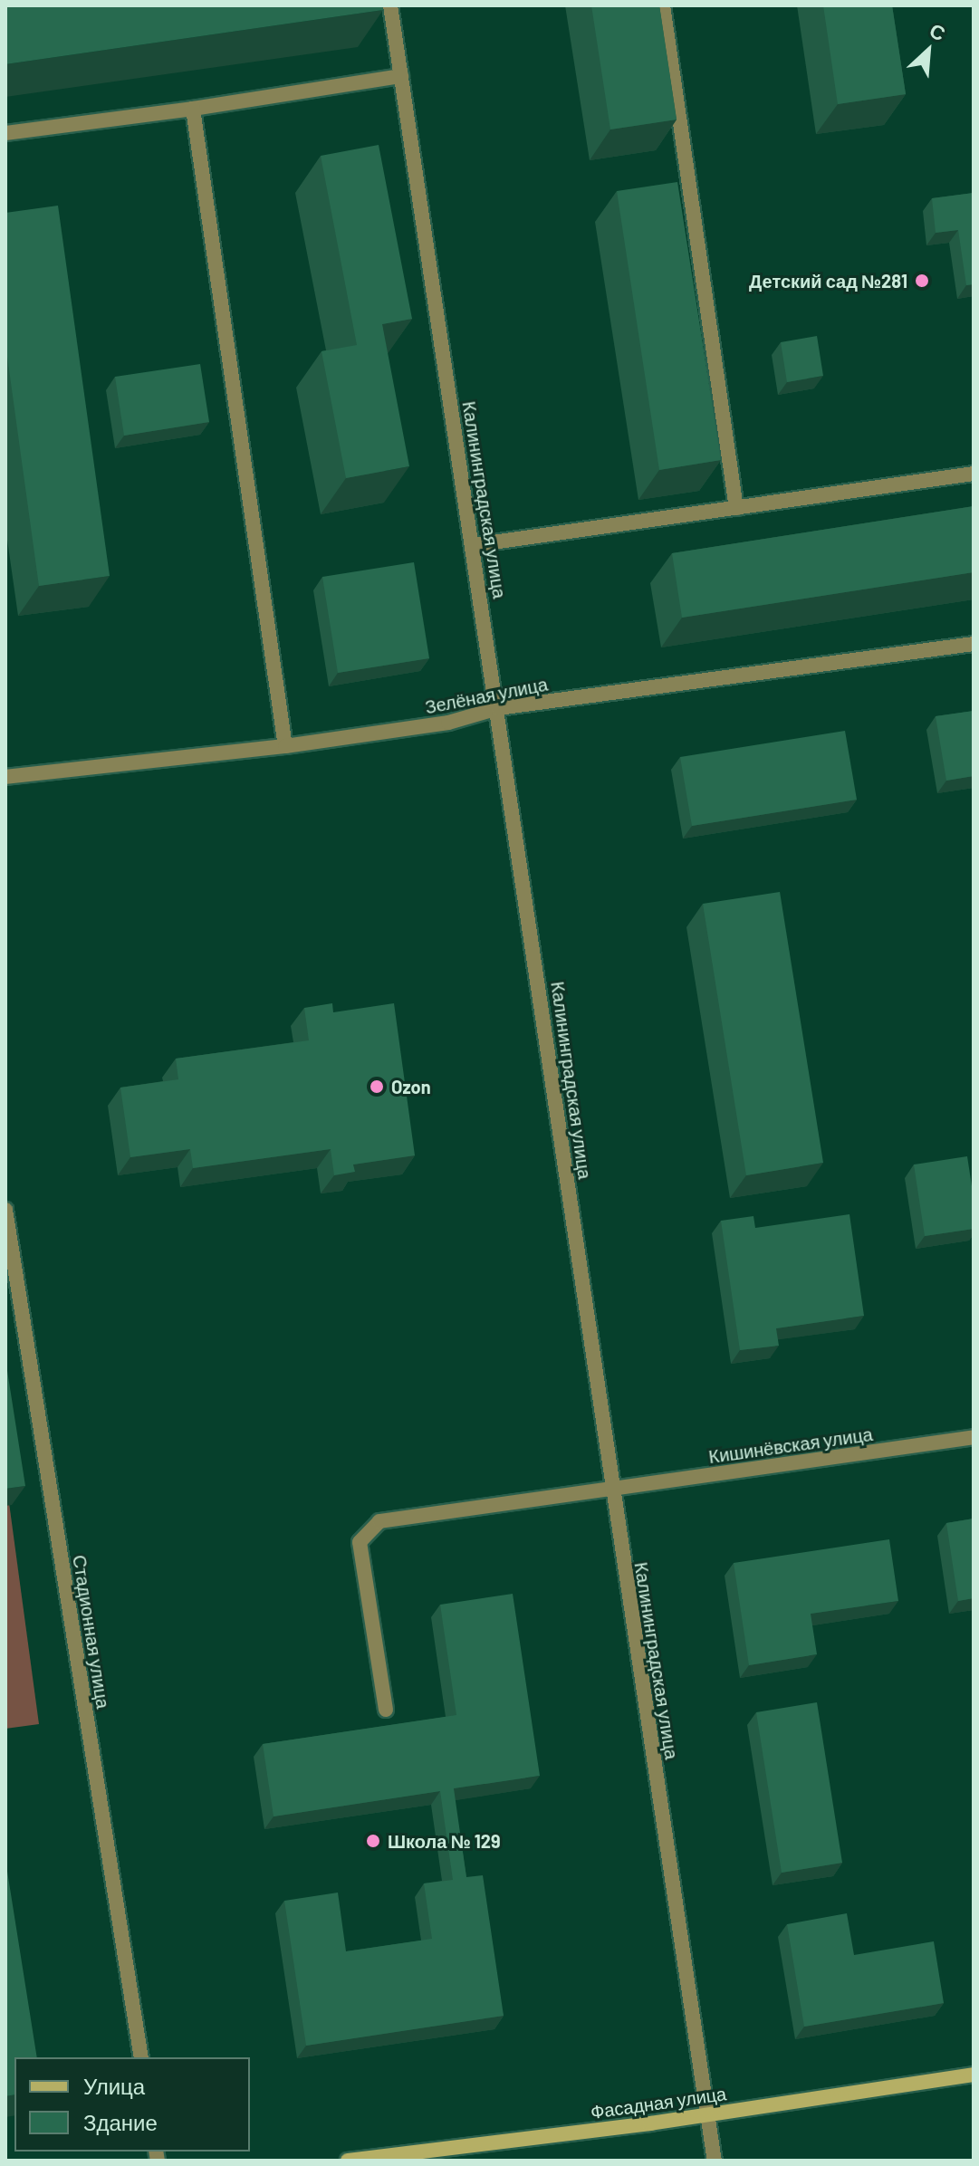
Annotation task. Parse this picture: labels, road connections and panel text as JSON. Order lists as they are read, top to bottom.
{
  "streets": {
    "main road": ["Фасадная улица"],
    "street": [
      "Калининградская улица",
      "Зелёная улица",
      "Кишинёвская улица",
      "Стадионная улица"
    ]
  },
  "crossings": [
    ["Калининградская улица", "Зелёная улица"],
    ["Калининградская улица", "Кишинёвская улица"],
    ["Калининградская улица", "Фасадная улица"]
  ],
  "places": ["Детский сад №281", "Ozon", "Школа № 129"],
  "legend": ["Улица", "Здание"],
  "north": "top right"
}
